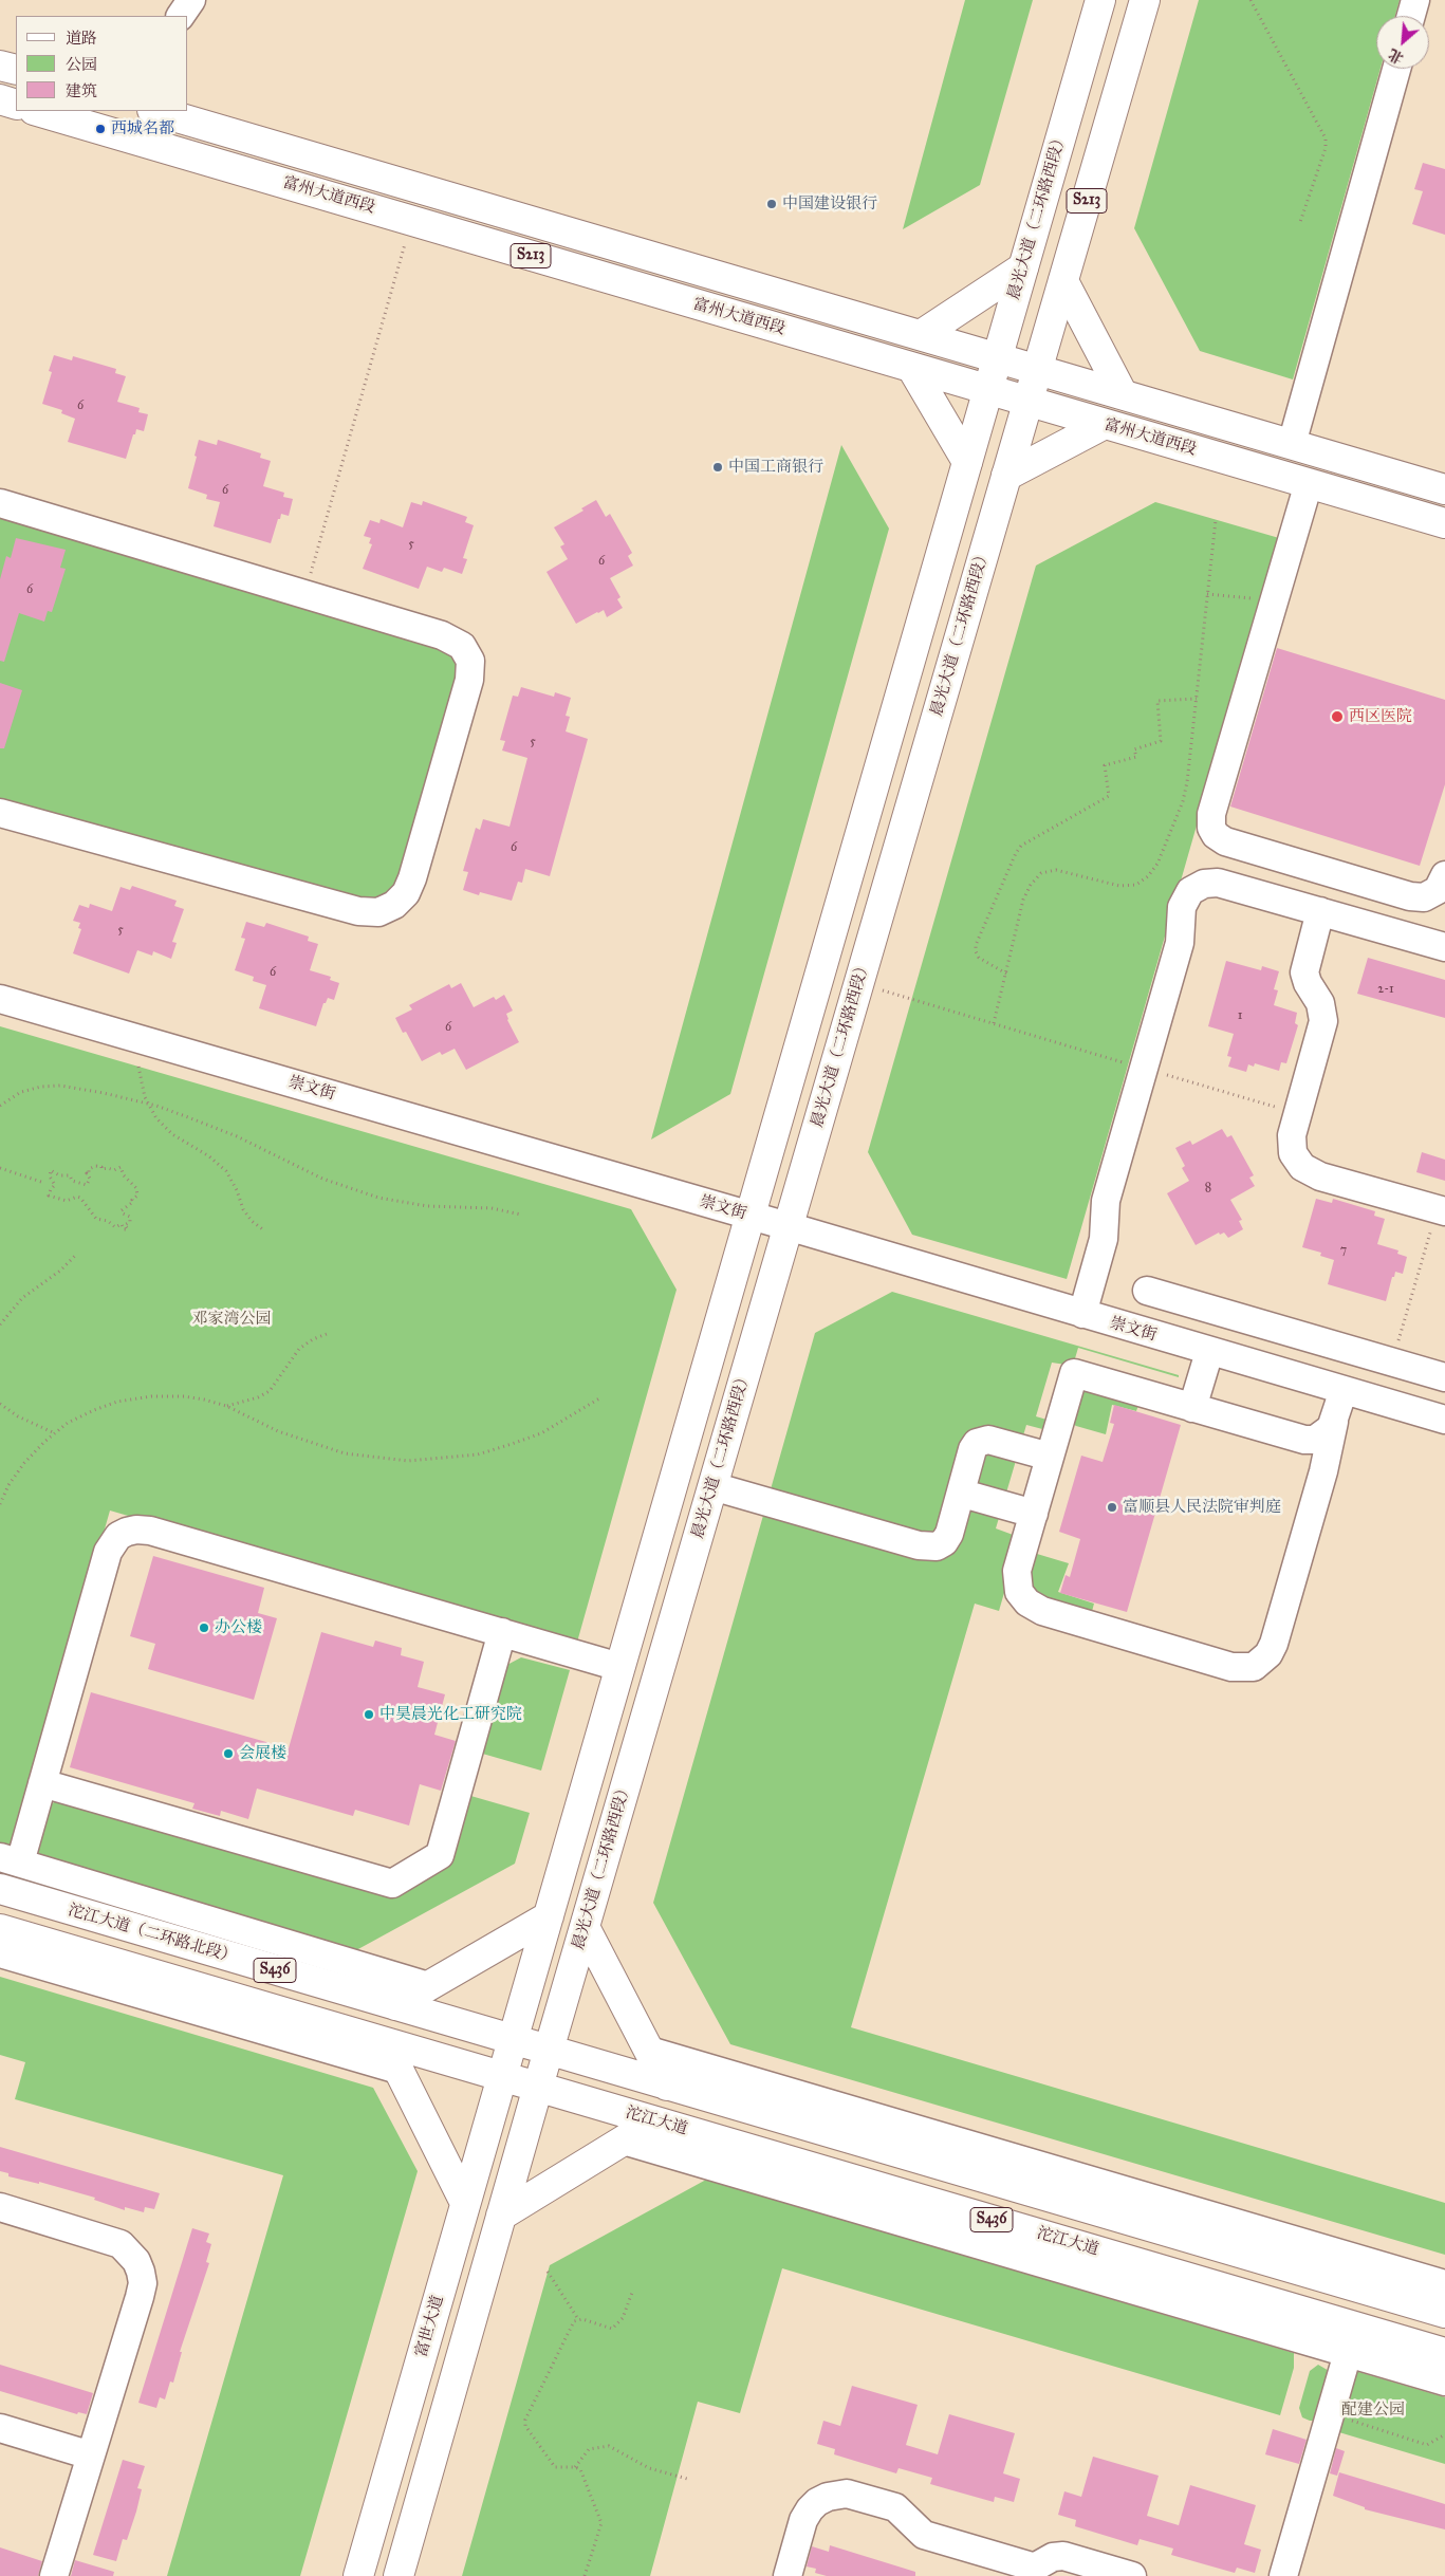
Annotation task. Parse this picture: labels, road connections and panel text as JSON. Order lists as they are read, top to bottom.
{
  "streets": {
    "main road": [
      "富州大道西段",
      "S213",
      "晨光大道（二环路西段）",
      "沱江大道（二环路北段）",
      "S436",
      "沱江大道",
      "富世大道"
    ],
    "street": ["崇文街"]
  },
  "crossings": [
    ["富州大道西段", "晨光大道（二环路西段）"],
    ["晨光大道（二环路西段）", "崇文街"],
    ["晨光大道（二环路西段）", "沱江大道（二环路北段）"],
    ["晨光大道（二环路西段）", "S436"],
    ["晨光大道（二环路西段）", "沱江大道"],
    ["晨光大道（二环路西段）", "富世大道"],
    ["沱江大道（二环路北段）", "S436"],
    ["S436", "沱江大道"],
    ["S436", "富世大道"]
  ],
  "parks": ["邓家湾公园", "配建公园"],
  "places": [
    "西城名都",
    "中国建设银行",
    "中国工商银行",
    "西区医院",
    "富顺县人民法院审判庭",
    "办公楼",
    "中昊晨光化工研究院",
    "会展楼"
  ],
  "house_numbers": [
    "6",
    "6",
    "5",
    "6",
    "6",
    "5",
    "6",
    "5",
    "6",
    "2-1",
    "1",
    "6",
    "8",
    "7"
  ],
  "legend": ["道路", "公园", "建筑"],
  "north": "bottom left"
}
